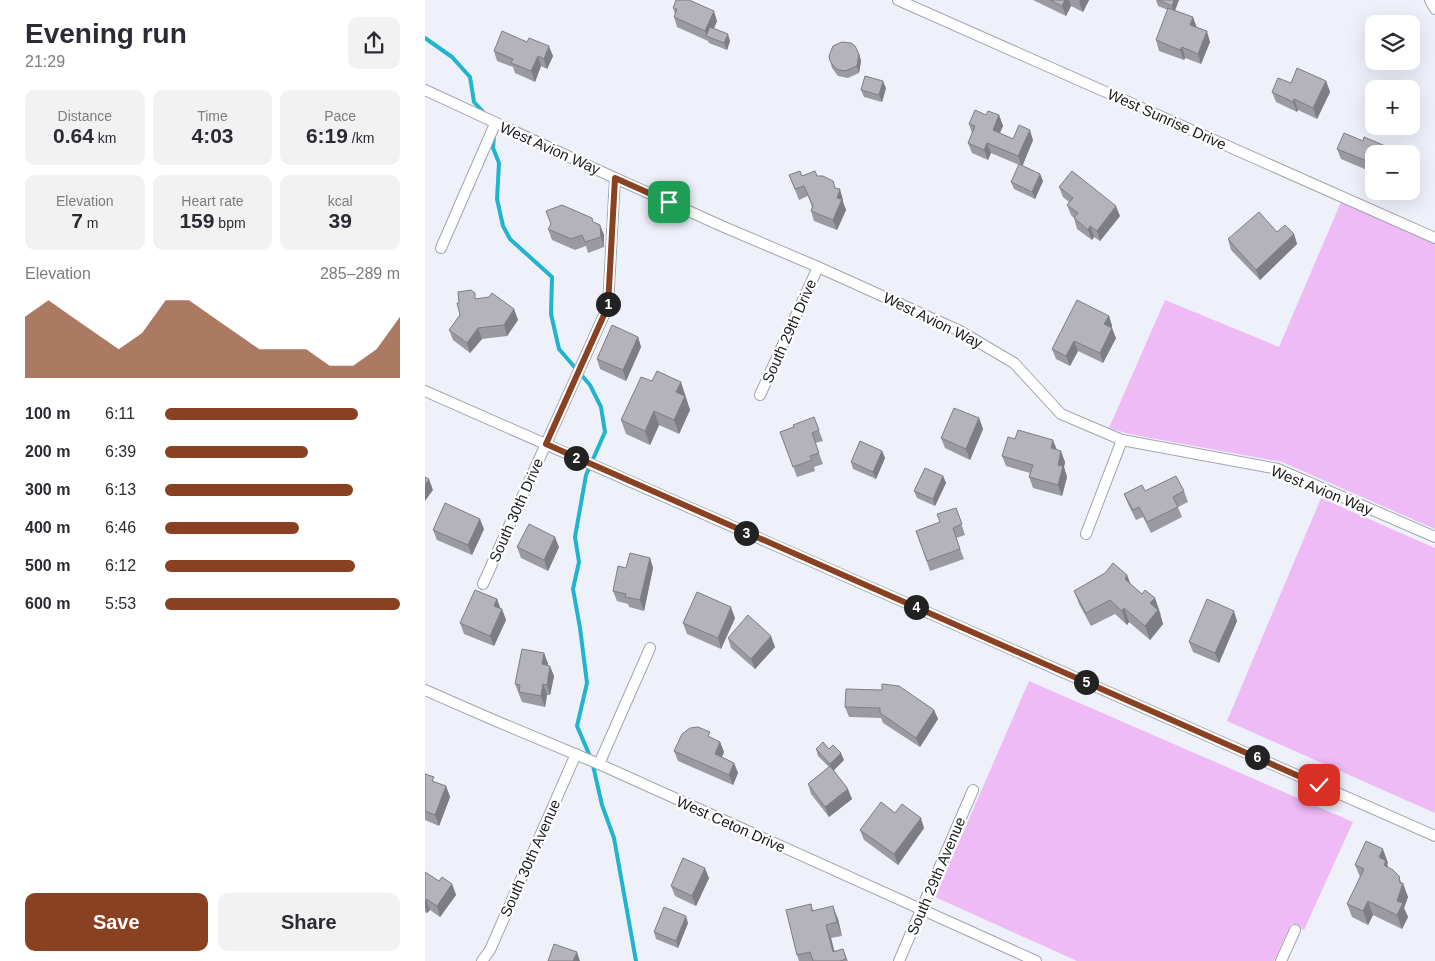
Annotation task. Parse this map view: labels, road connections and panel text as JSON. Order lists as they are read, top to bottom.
{
  "streets": {
    "street": [
      "West Sunrise Drive",
      "West Avion Way",
      "South 29th Drive",
      "South 30th Drive",
      "West Ceton Drive",
      "South 30th Avenue",
      "South 29th Avenue"
    ]
  },
  "crossings": [
    ["West Avion Way", "South 29th Drive"],
    ["West Avion Way", "South 30th Drive"],
    ["West Ceton Drive", "South 30th Avenue"],
    ["West Ceton Drive", "South 29th Avenue"]
  ],
  "page": {
    "heading": ["Evening run", "21:29"],
    "map_buttons": ["+", "−"],
    "stats": [
      ["Distance", "0.64 km"],
      ["Time", "4:03"],
      ["Pace", "6:19 /km"],
      ["Elevation", "7 m"],
      ["Heart rate", "159 bpm"],
      ["kcal", "39"]
    ],
    "chart": ["Elevation", "285–289 m"],
    "pins": [
      "1",
      "2",
      "3",
      "4",
      "5",
      "6"
    ],
    "list": [
      {
        "name": "100 m",
        "note": "6:11"
      },
      {
        "name": "200 m",
        "note": "6:39"
      },
      {
        "name": "300 m",
        "note": "6:13"
      },
      {
        "name": "400 m",
        "note": "6:46"
      },
      {
        "name": "500 m",
        "note": "6:12"
      },
      {
        "name": "600 m",
        "note": "5:53"
      }
    ],
    "buttons": ["Save", "Share"]
  }
}
